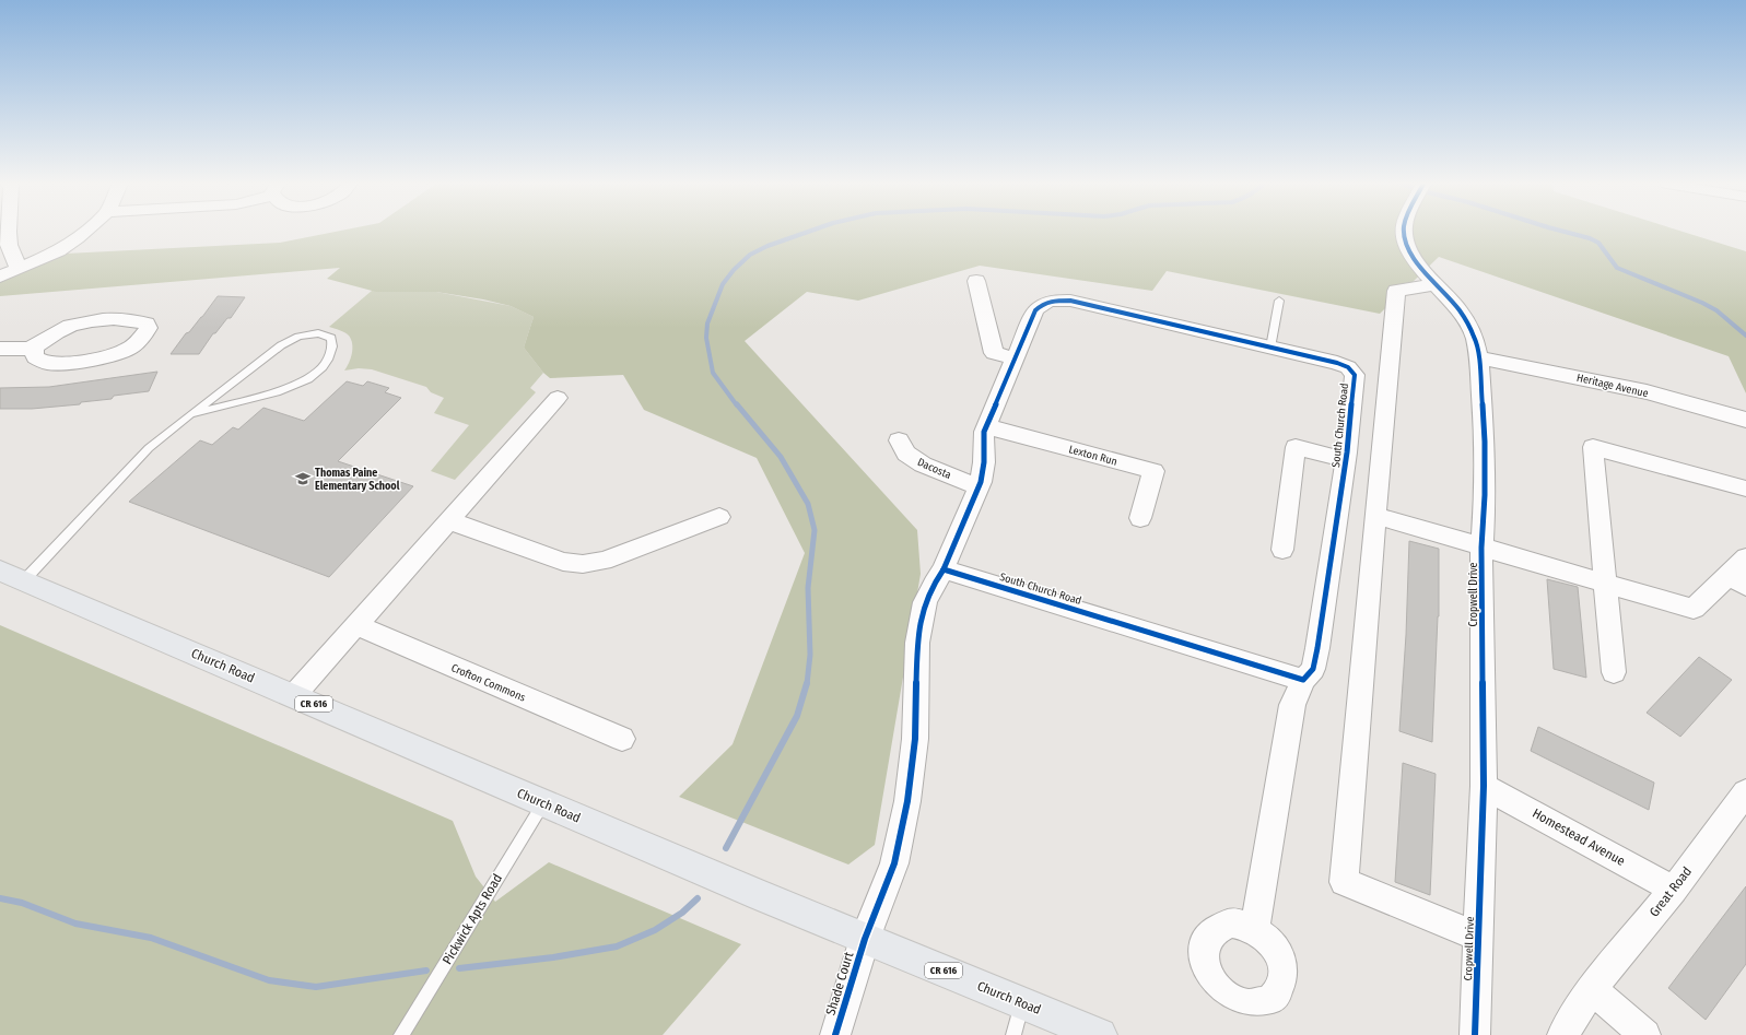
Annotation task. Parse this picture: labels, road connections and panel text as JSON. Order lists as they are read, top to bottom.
{
  "streets": {
    "main road": ["Church Road", "CR 616"],
    "street": [
      "Heritage Avenue",
      "South Church Road",
      "Lexton Run",
      "Dacosta",
      "Cropwell Drive",
      "Crofton Commons",
      "Homestead Avenue",
      "Great Road",
      "Shade Court"
    ],
    "lane": ["Pickwick Apts Road"]
  },
  "crossings": [
    ["Heritage Avenue", "Cropwell Drive"],
    ["South Church Road", "Lexton Run"],
    ["South Church Road", "Dacosta"],
    ["South Church Road", "Church Road"],
    ["South Church Road", "Shade Court"],
    ["Cropwell Drive", "Homestead Avenue"],
    ["Church Road", "Pickwick Apts Road"],
    ["Church Road", "Shade Court"],
    ["Homestead Avenue", "Great Road"]
  ],
  "places": {
    "school or university": ["Thomas Paine Elementary School"]
  }
}
